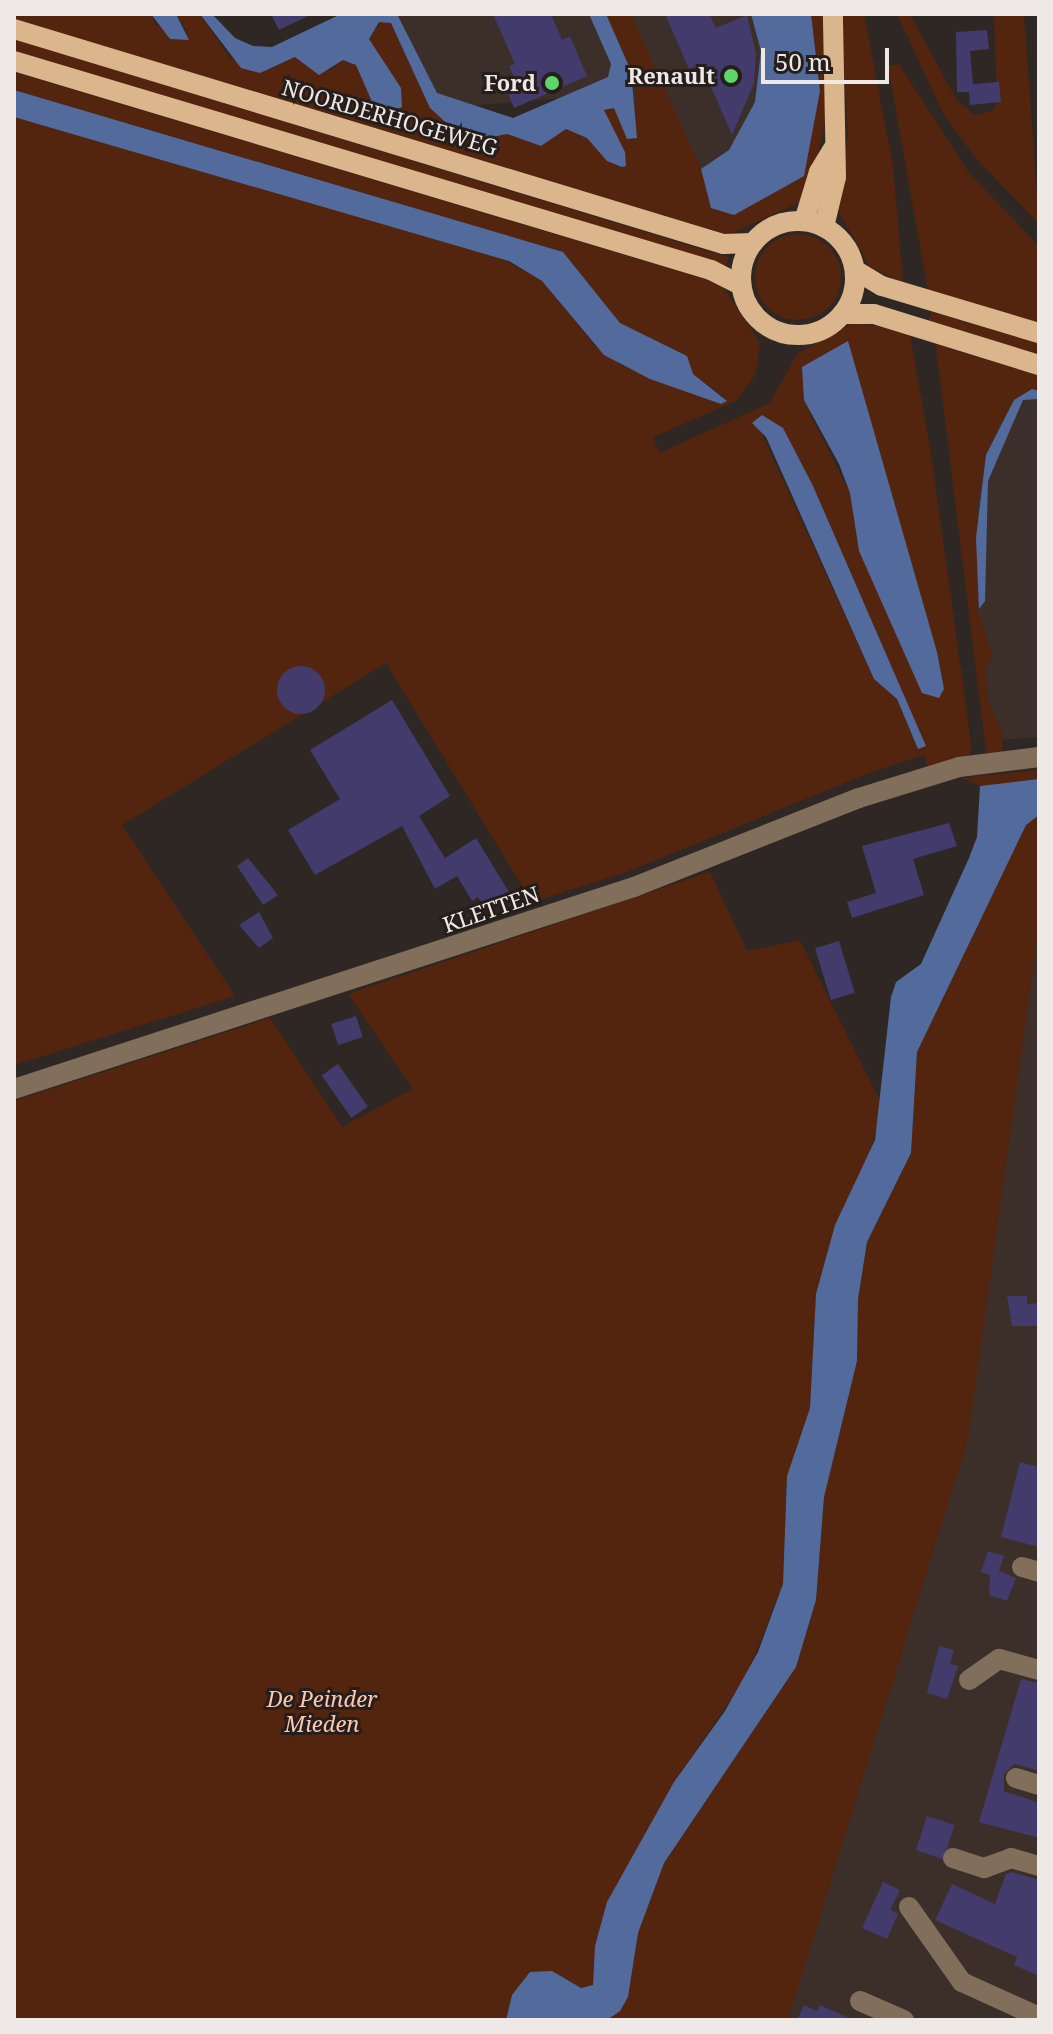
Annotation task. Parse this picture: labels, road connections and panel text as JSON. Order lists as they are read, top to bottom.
{
  "streets": {
    "main road": ["NOORDERHOGEWEG"],
    "street": ["KLETTEN"]
  },
  "parks": ["De Peinder Mieden"],
  "places": ["Renault", "Ford"],
  "scale_bar": "50 m"
}
